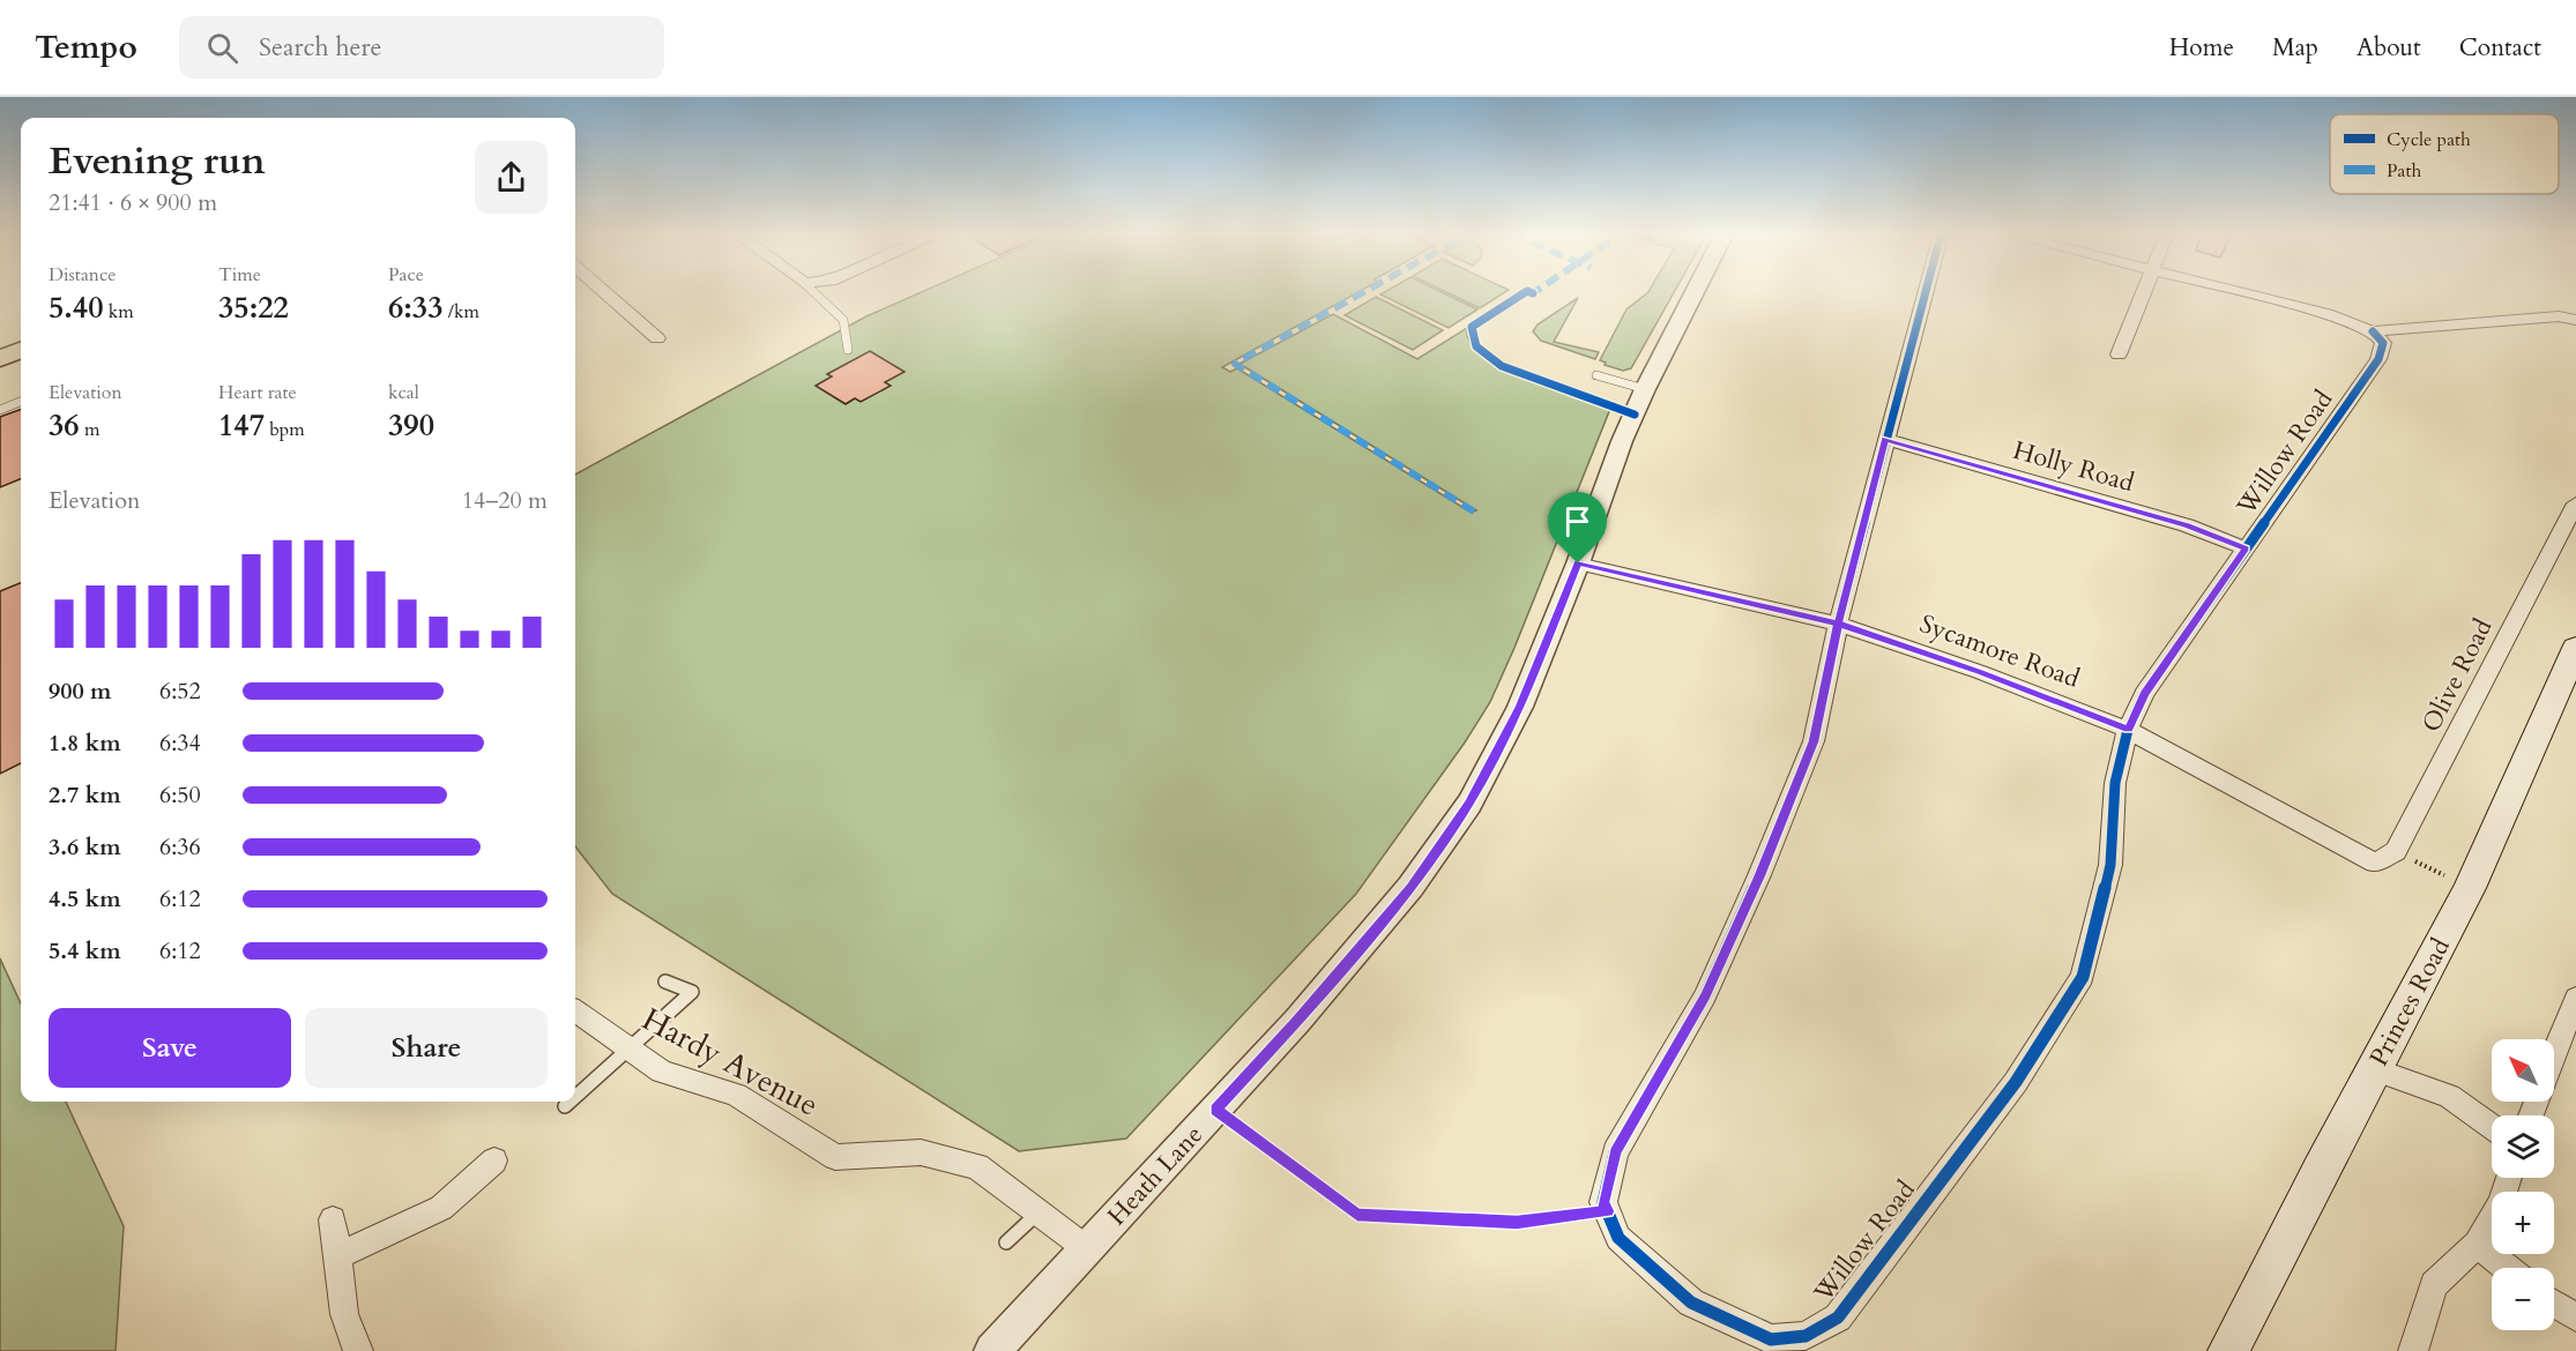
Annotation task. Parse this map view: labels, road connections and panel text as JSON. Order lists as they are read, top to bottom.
{
  "streets": {
    "main road": ["Princes Road"],
    "street": [
      "Willow Road",
      "Holly Road",
      "Sycamore Road",
      "Olive Road",
      "Hardy Avenue",
      "Heath Lane"
    ]
  },
  "crossings": [
    ["Willow Road", "Holly Road"],
    ["Willow Road", "Sycamore Road"],
    ["Sycamore Road", "Olive Road"],
    ["Sycamore Road", "Heath Lane"],
    ["Hardy Avenue", "Heath Lane"]
  ],
  "legend": ["Cycle path", "Path"],
  "north": "top left",
  "page": {
    "header": "Tempo",
    "search": "Search here",
    "nav": [
      "Home",
      "Map",
      "About",
      "Contact"
    ],
    "heading": ["Evening run", "21:41 · 6 × 900 m"],
    "stats": [
      ["Distance", "5.40 km"],
      ["Time", "35:22"],
      ["Pace", "6:33 /km"],
      ["Elevation", "36 m"],
      ["Heart rate", "147 bpm"],
      ["kcal", "390"]
    ],
    "chart": ["Elevation", "14–20 m"],
    "list": [
      {
        "name": "900 m",
        "note": "6:52"
      },
      {
        "name": "1.8 km",
        "note": "6:34"
      },
      {
        "name": "2.7 km",
        "note": "6:50"
      },
      {
        "name": "3.6 km",
        "note": "6:36"
      },
      {
        "name": "4.5 km",
        "note": "6:12"
      },
      {
        "name": "5.4 km",
        "note": "6:12"
      }
    ],
    "buttons": ["Save", "Share"],
    "map_buttons": ["+", "−"]
  }
}
